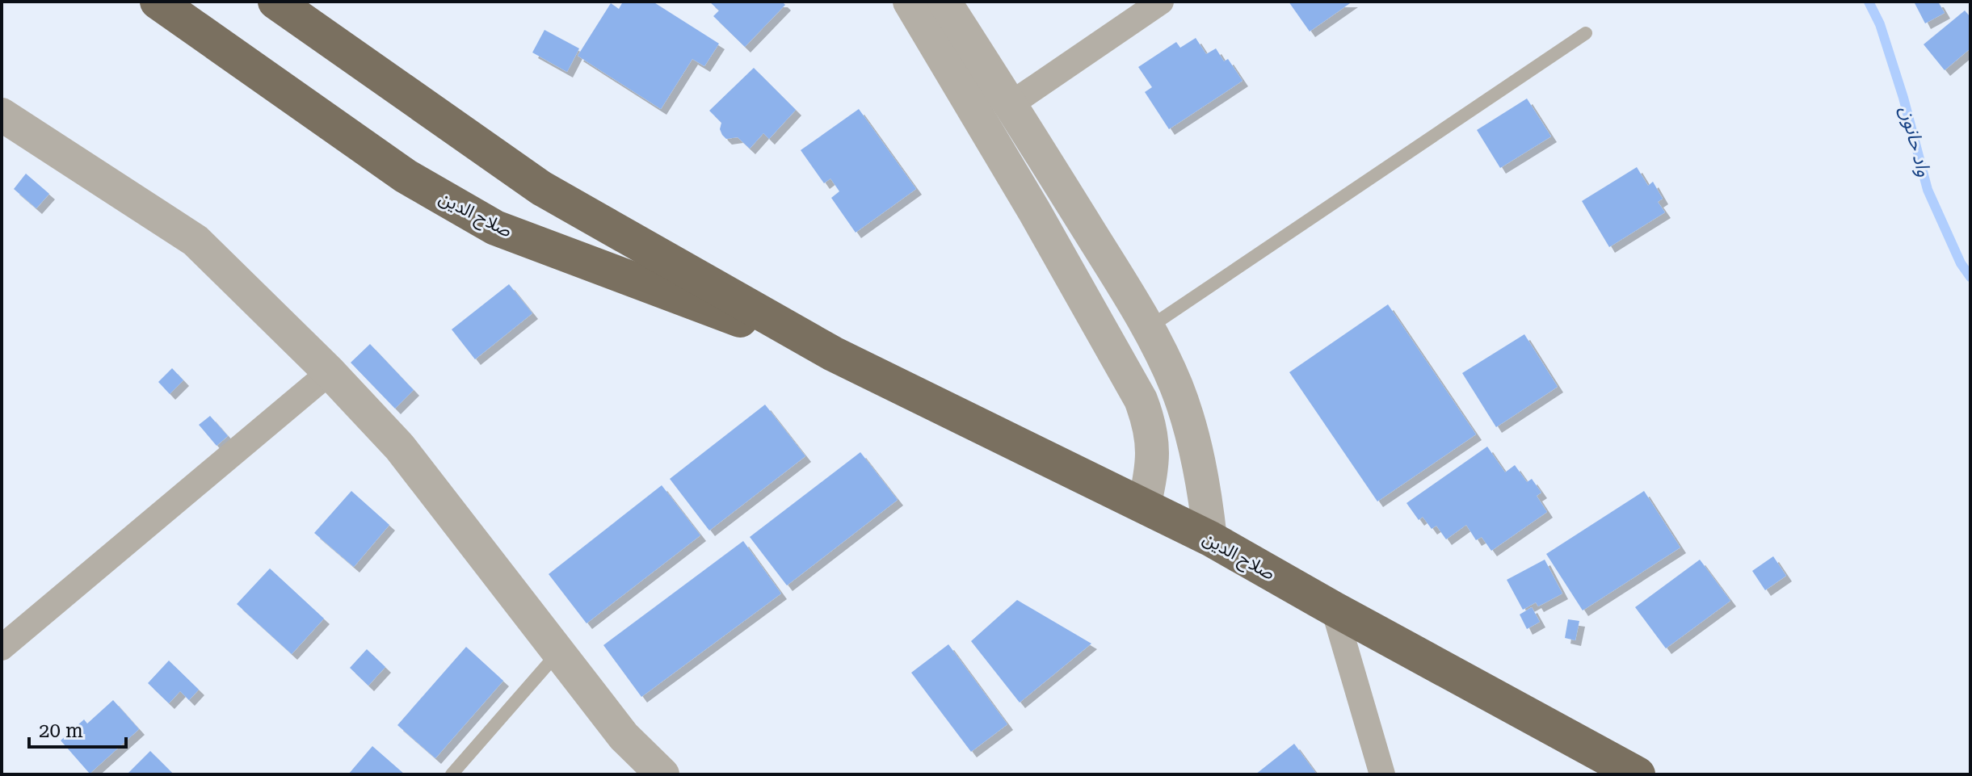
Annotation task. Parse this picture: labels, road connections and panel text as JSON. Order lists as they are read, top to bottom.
{
  "streets": {
    "highway": ["صلاح الدين"]
  },
  "water": ["واد حانون"],
  "scale_bar": "20 m"
}
